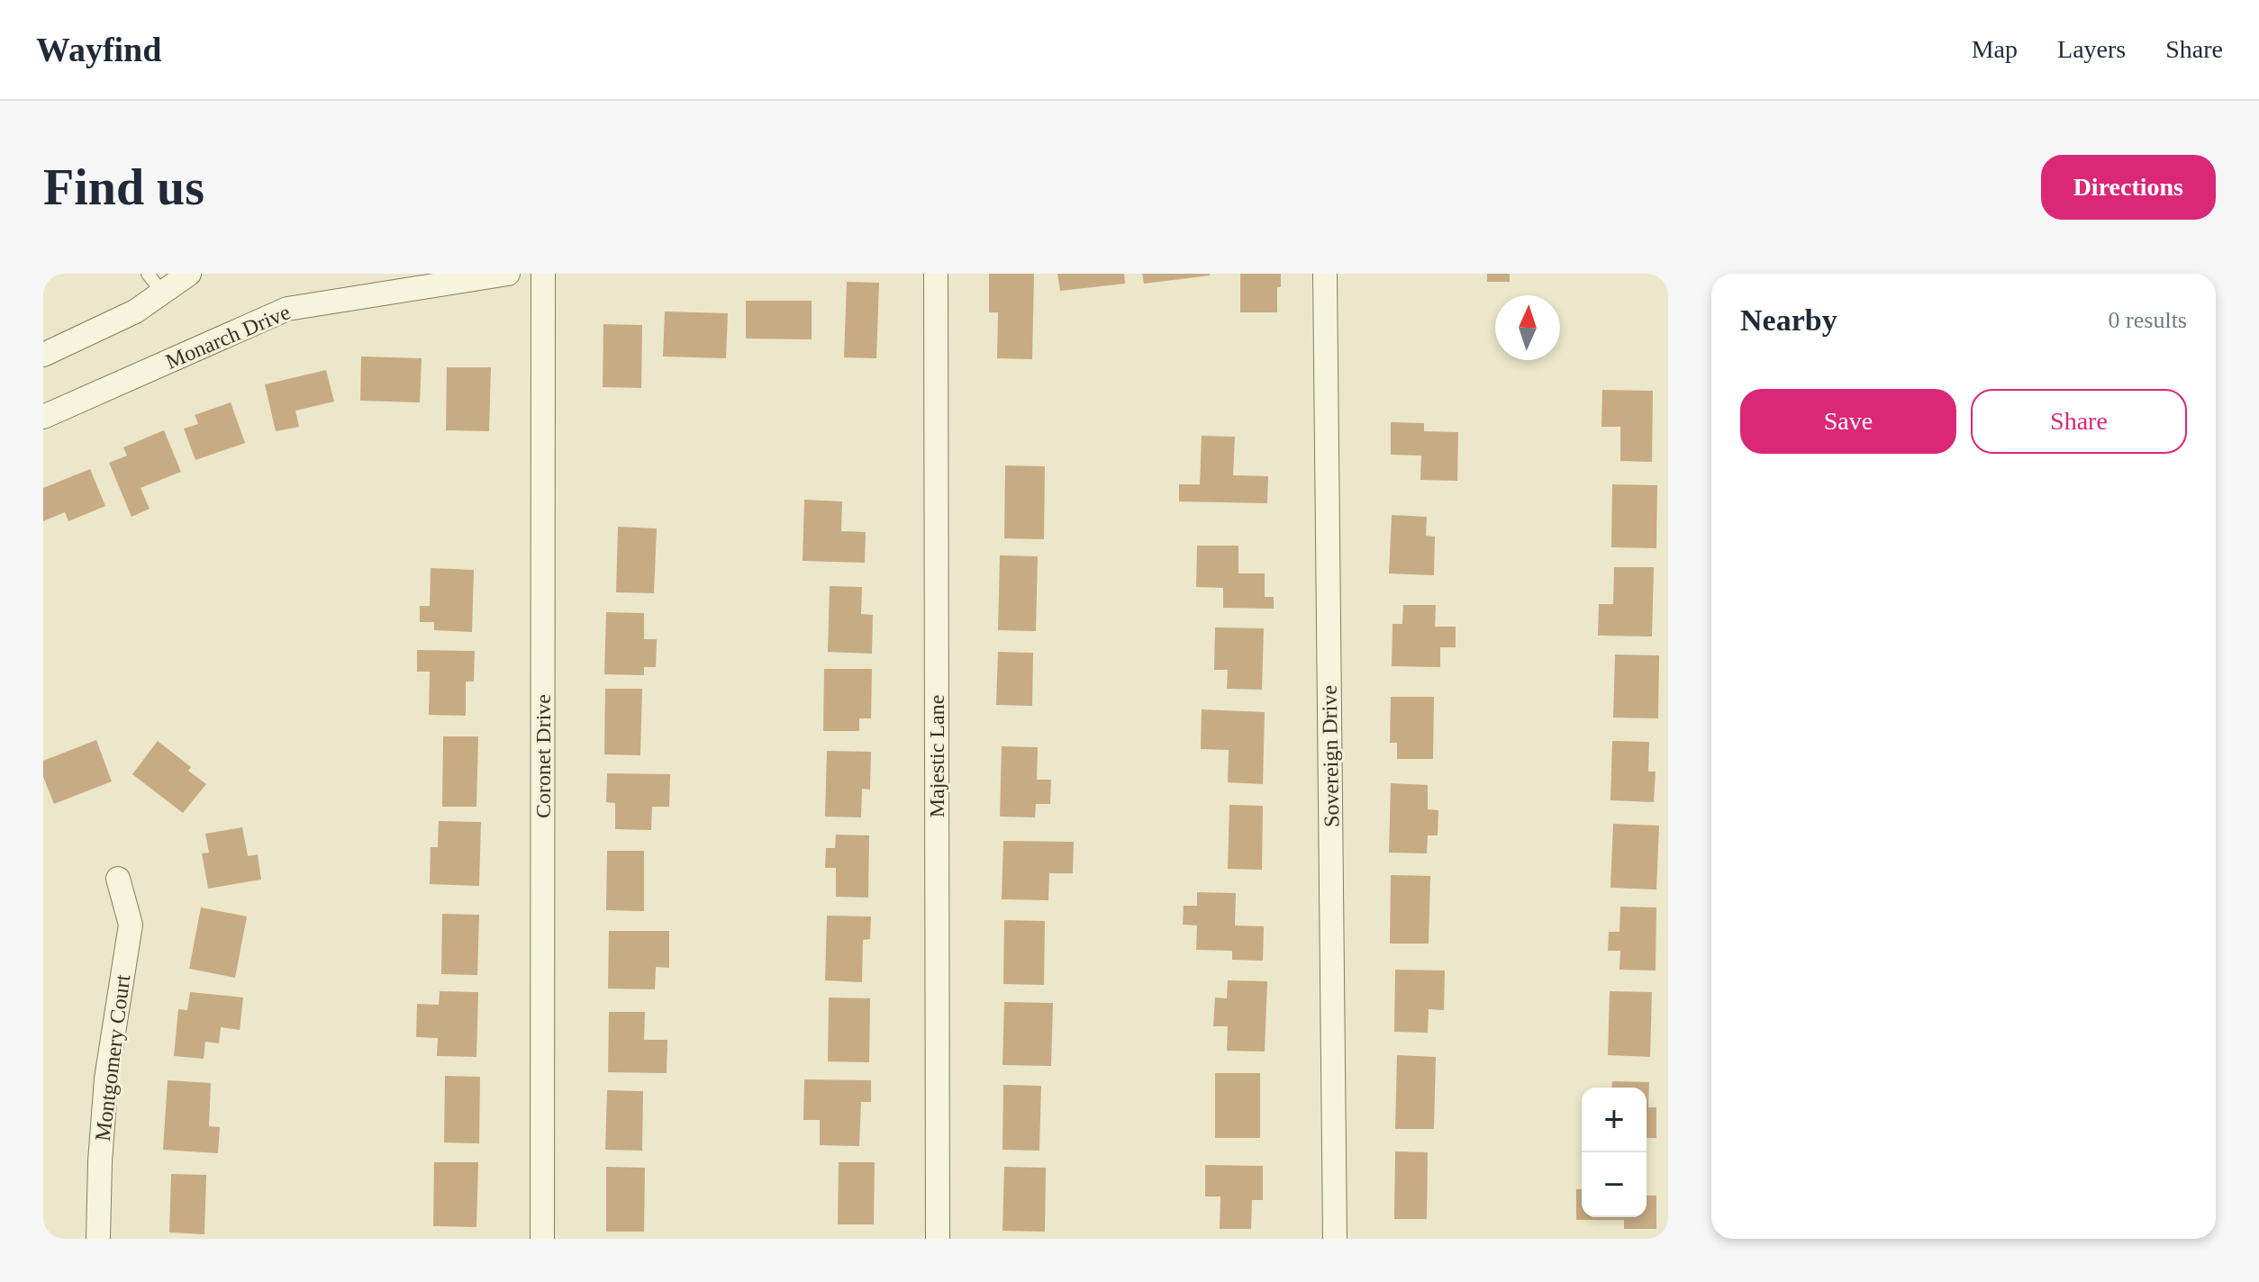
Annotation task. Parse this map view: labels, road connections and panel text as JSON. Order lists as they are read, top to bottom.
{
  "streets": {
    "street": [
      "Monarch Drive",
      "Coronet Drive",
      "Majestic Lane",
      "Sovereign Drive",
      "Montgomery Court"
    ]
  },
  "north": "top",
  "page": {
    "header": "Wayfind",
    "nav": ["Map", "Layers", "Share"],
    "buttons": [
      "Directions",
      ["Save", "Share"]
    ],
    "title": "Find us",
    "heading": ["Nearby", "0 results"],
    "map_buttons": ["+", "−"]
  }
}
